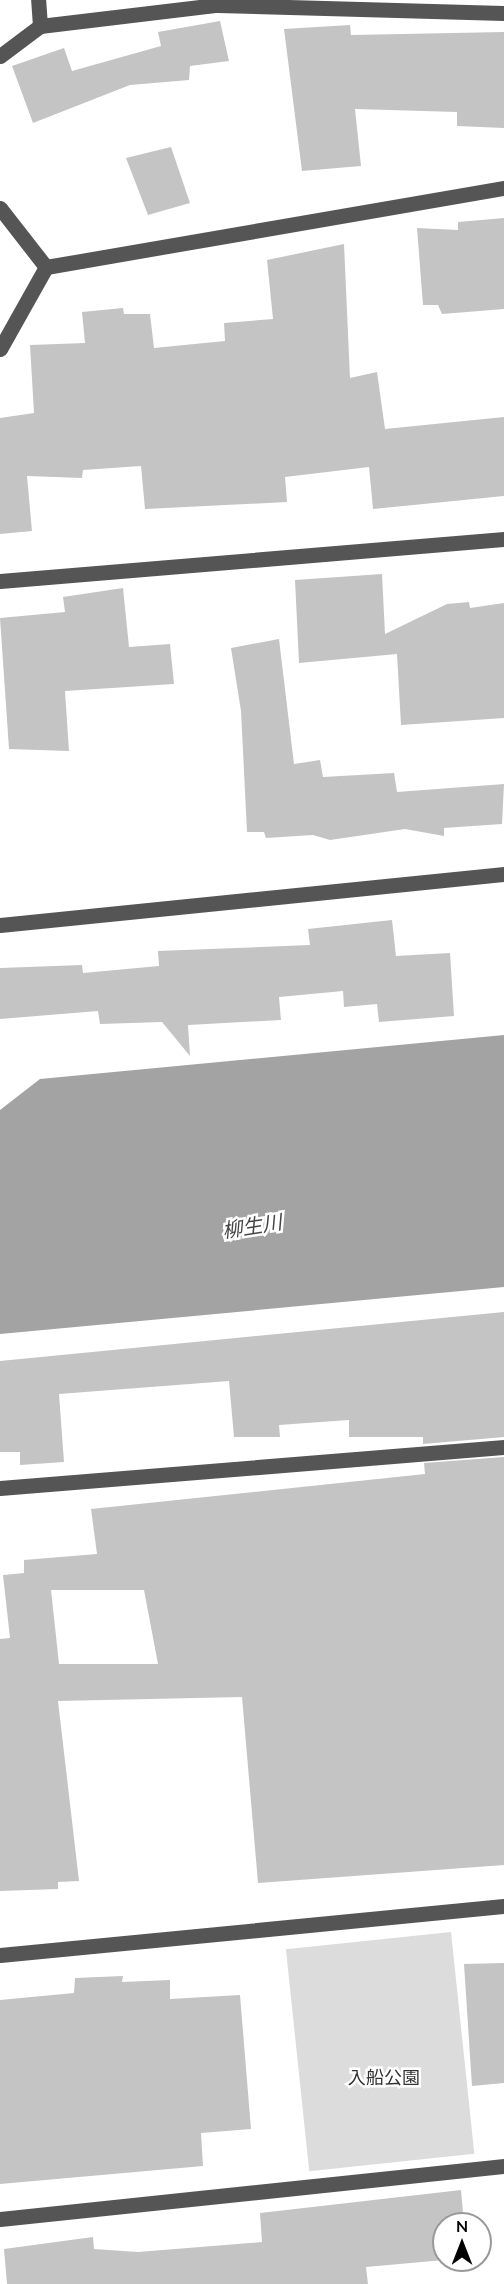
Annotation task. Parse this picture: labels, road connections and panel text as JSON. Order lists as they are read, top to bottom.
{
  "water": ["柳生川"],
  "parks": ["入船公園"],
  "north": "top"
}
